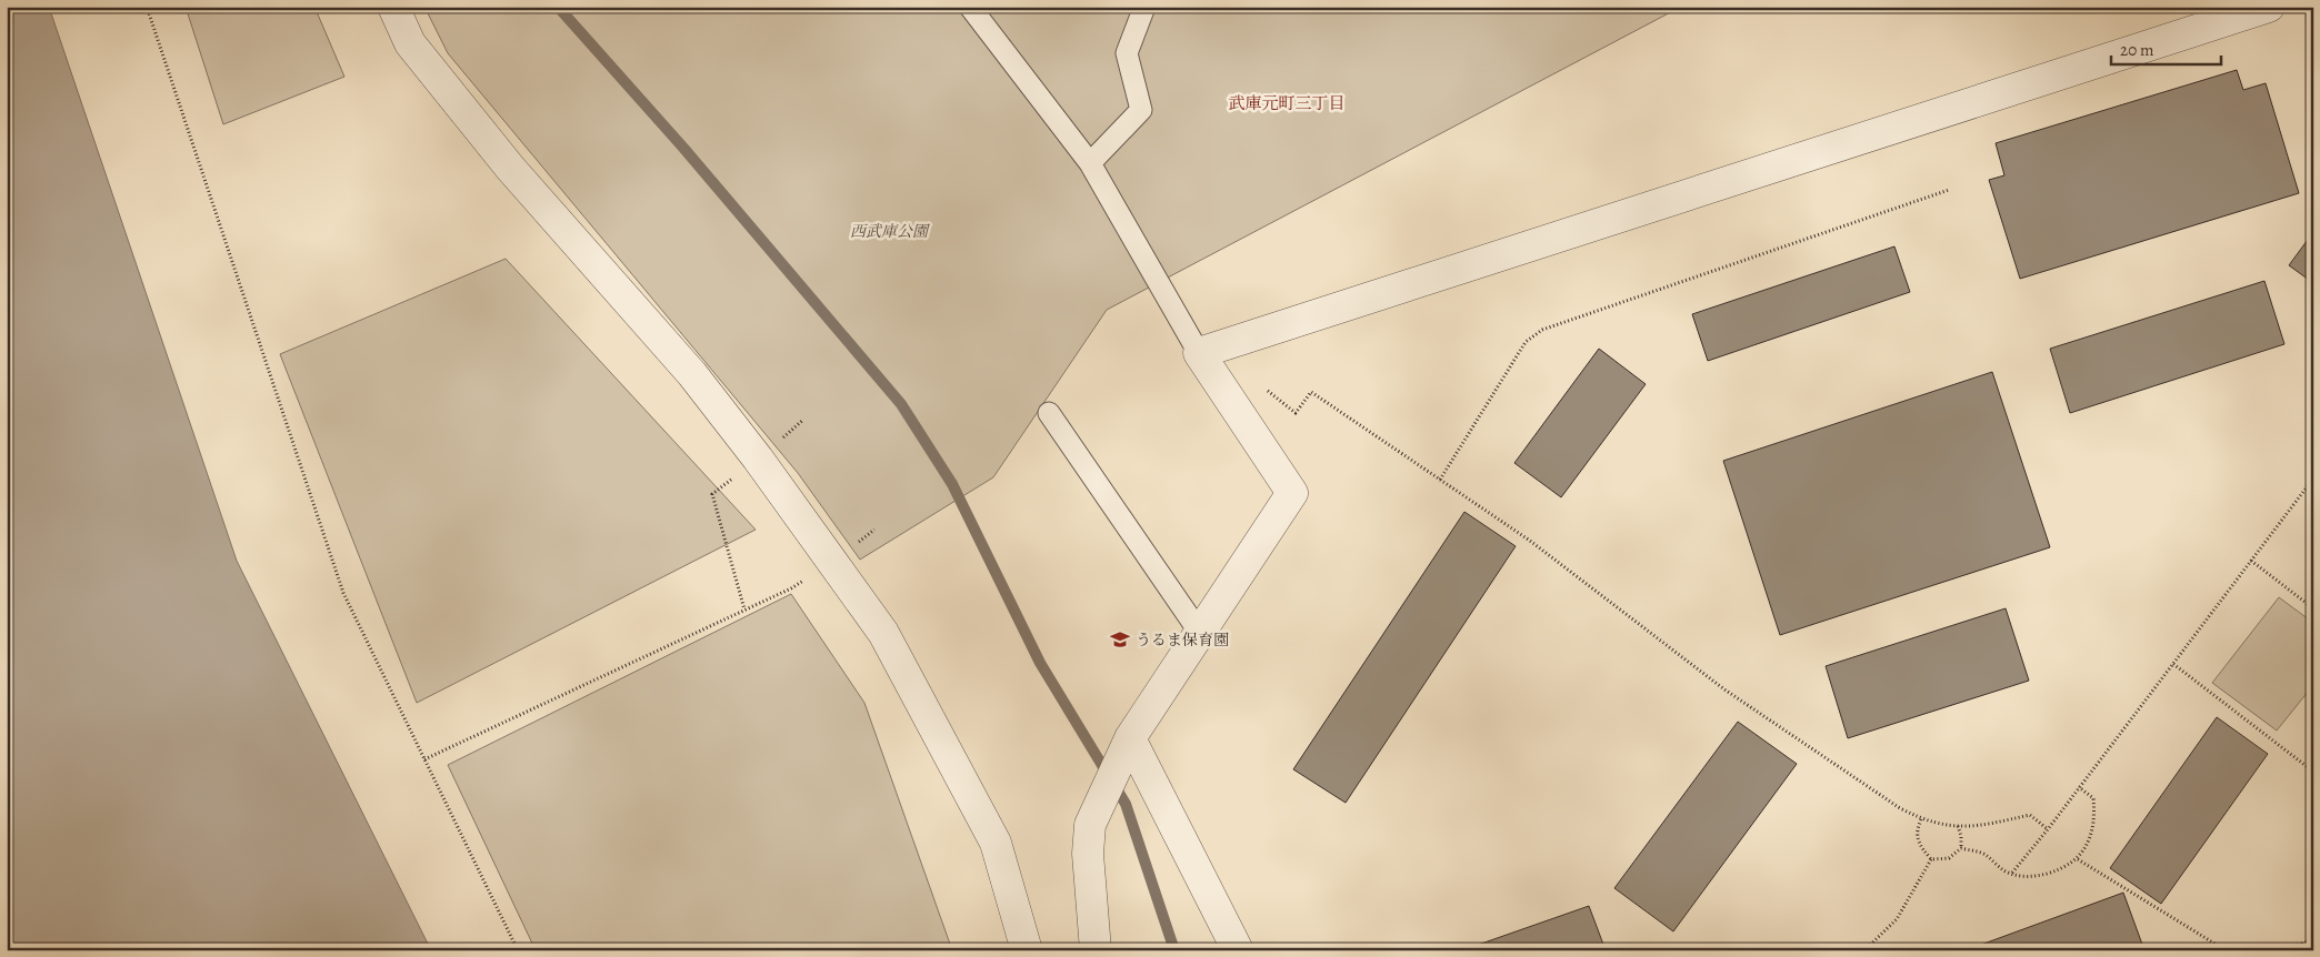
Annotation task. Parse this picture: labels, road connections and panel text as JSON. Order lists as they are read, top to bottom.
{
  "districts": ["武庫元町三丁目"],
  "parks": ["西武庫公園"],
  "places": {
    "school or university": ["うるま保育園"]
  },
  "scale_bar": "20 m"
}
